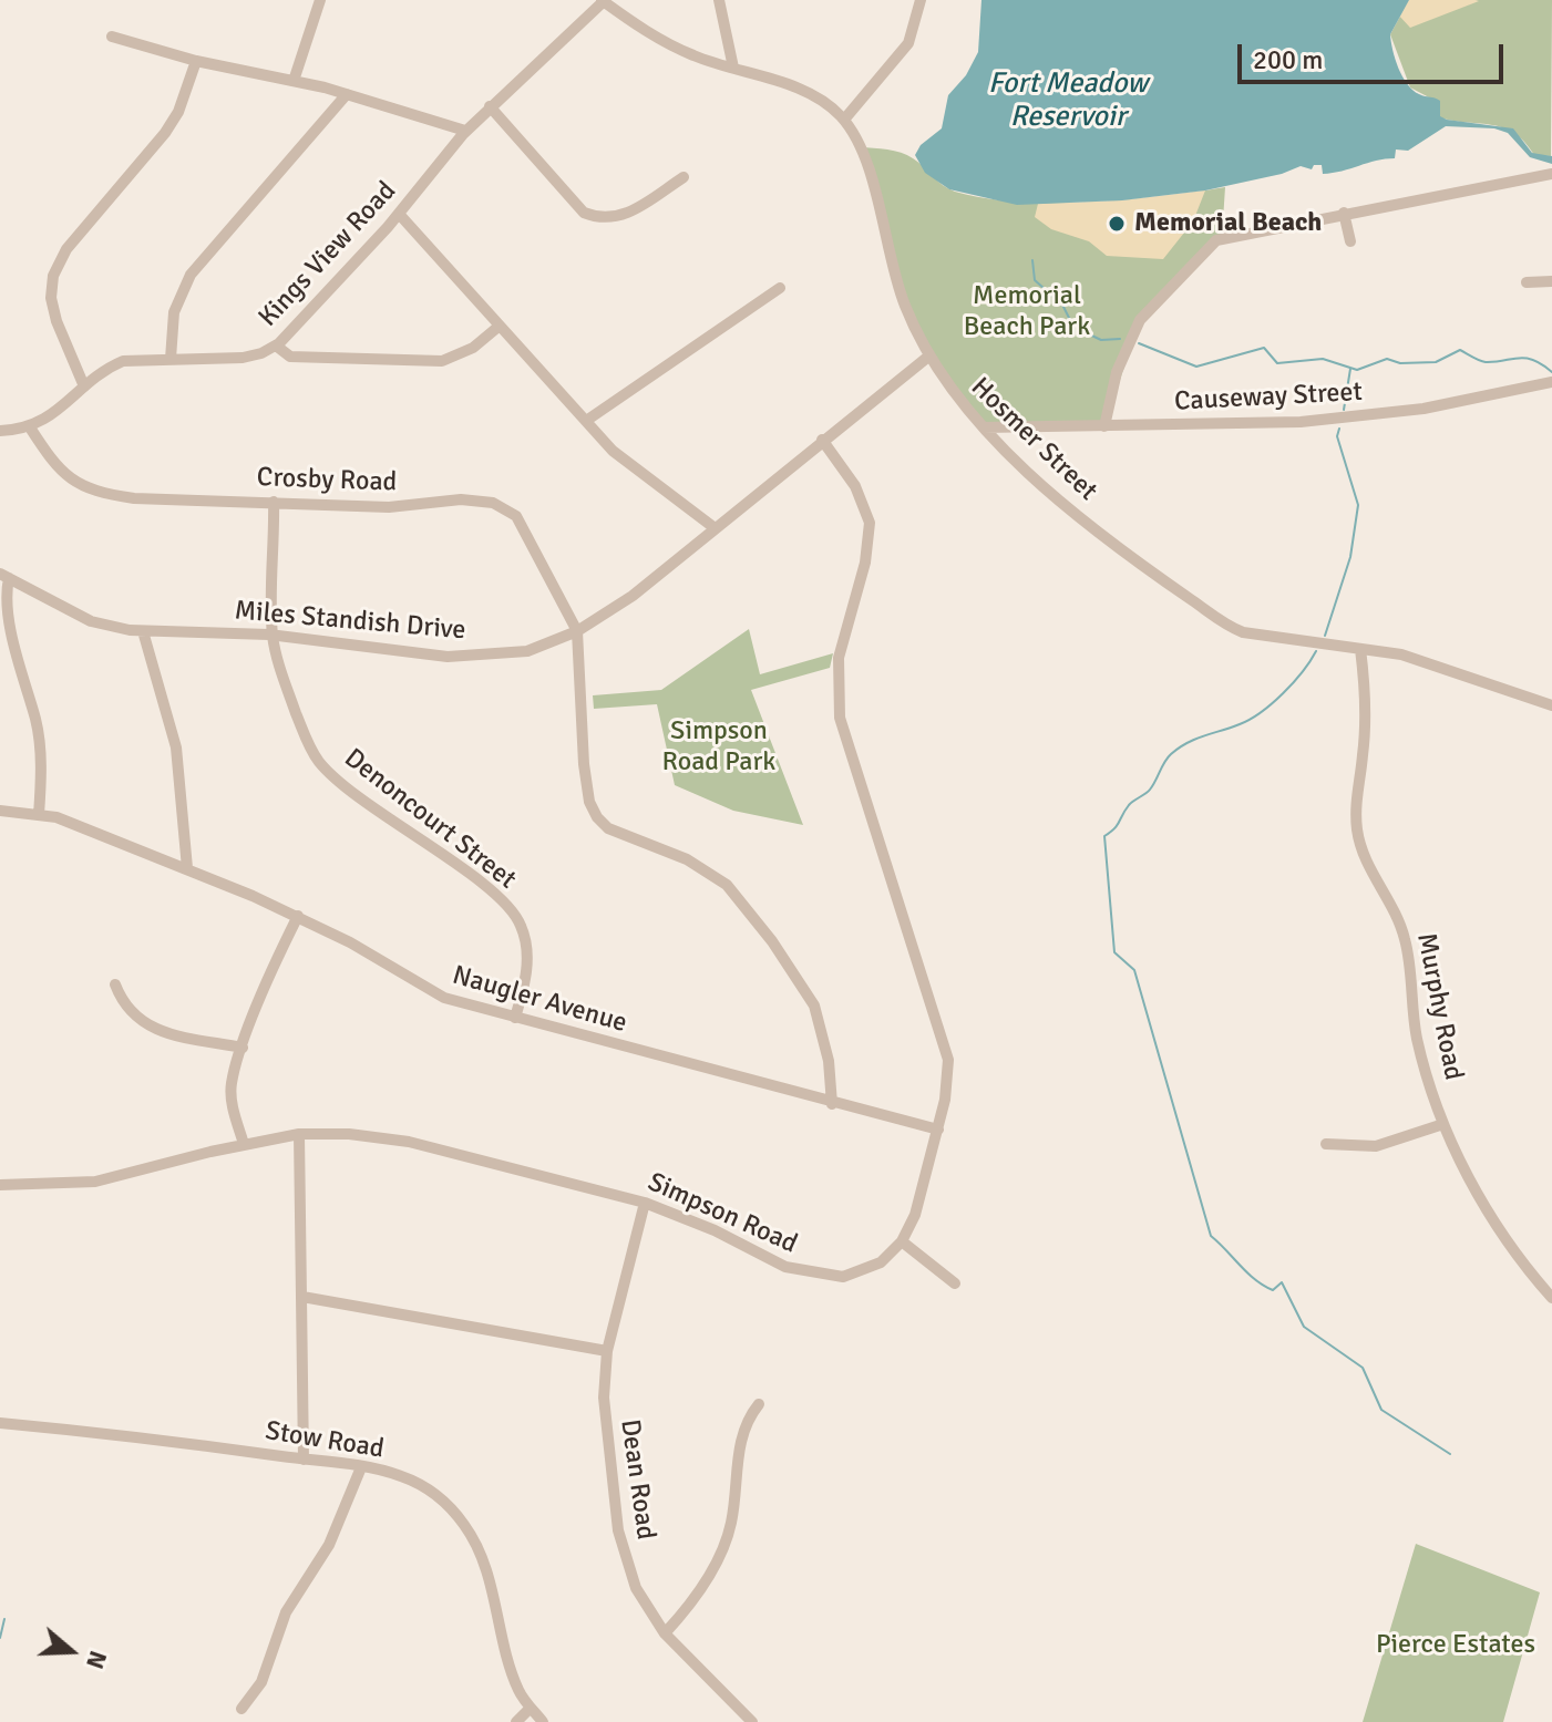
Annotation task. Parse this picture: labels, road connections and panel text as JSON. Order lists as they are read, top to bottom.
{
  "streets": {
    "street": [
      "Kings View Road",
      "Causeway Street",
      "Hosmer Street",
      "Crosby Road",
      "Miles Standish Drive",
      "Denoncourt Street",
      "Naugler Avenue",
      "Murphy Road",
      "Simpson Road",
      "Stow Road",
      "Dean Road"
    ]
  },
  "crossings": [
    ["Kings View Road", "Hosmer Street"],
    ["Kings View Road", "Crosby Road"],
    ["Causeway Street", "Hosmer Street"],
    ["Hosmer Street", "Miles Standish Drive"],
    ["Hosmer Street", "Murphy Road"],
    ["Crosby Road", "Miles Standish Drive"],
    ["Crosby Road", "Denoncourt Street"],
    ["Miles Standish Drive", "Denoncourt Street"],
    ["Miles Standish Drive", "Simpson Road"],
    ["Denoncourt Street", "Naugler Avenue"],
    ["Naugler Avenue", "Simpson Road"],
    ["Simpson Road", "Dean Road"]
  ],
  "water": ["Fort Meadow Reservoir"],
  "parks": ["Memorial Beach Park", "Simpson Road Park", "Pierce Estates"],
  "places": ["Memorial Beach"],
  "scale_bar": "200 m",
  "north": "right"
}
